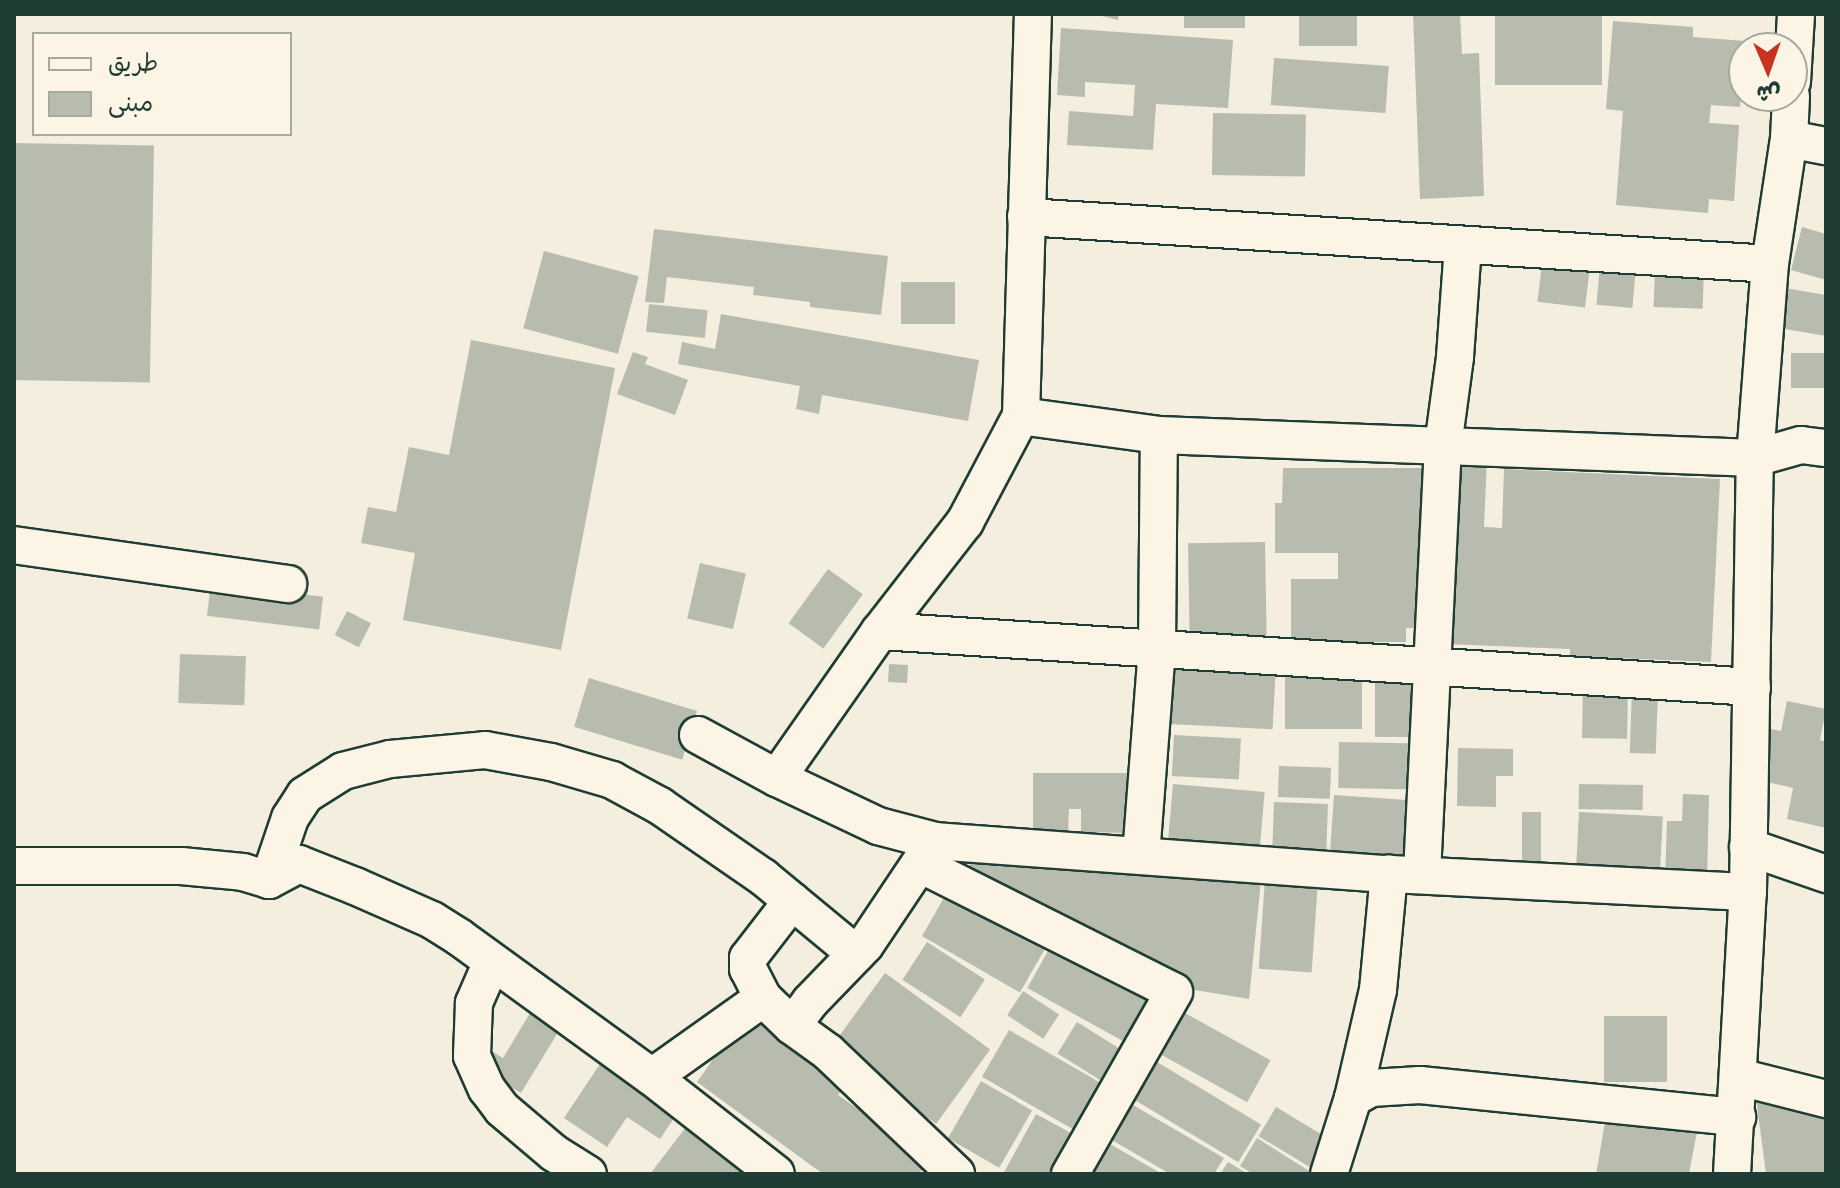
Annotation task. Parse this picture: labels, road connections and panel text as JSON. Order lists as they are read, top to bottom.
{
  "legend": ["طريق", "مبنى"],
  "north": "bottom"
}
